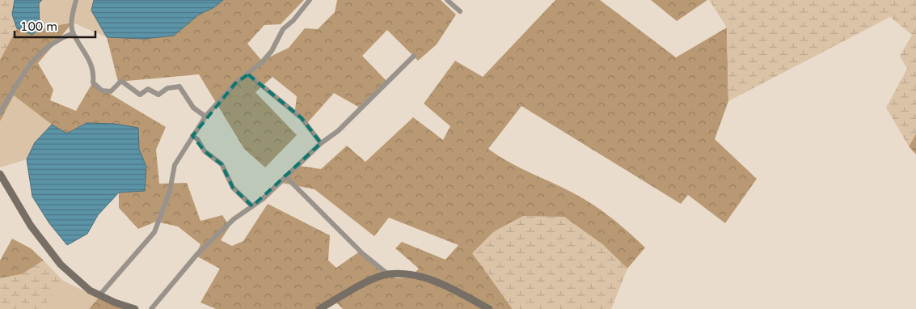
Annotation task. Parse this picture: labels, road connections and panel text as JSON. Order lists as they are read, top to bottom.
{
  "scale_bar": "100 m"
}
